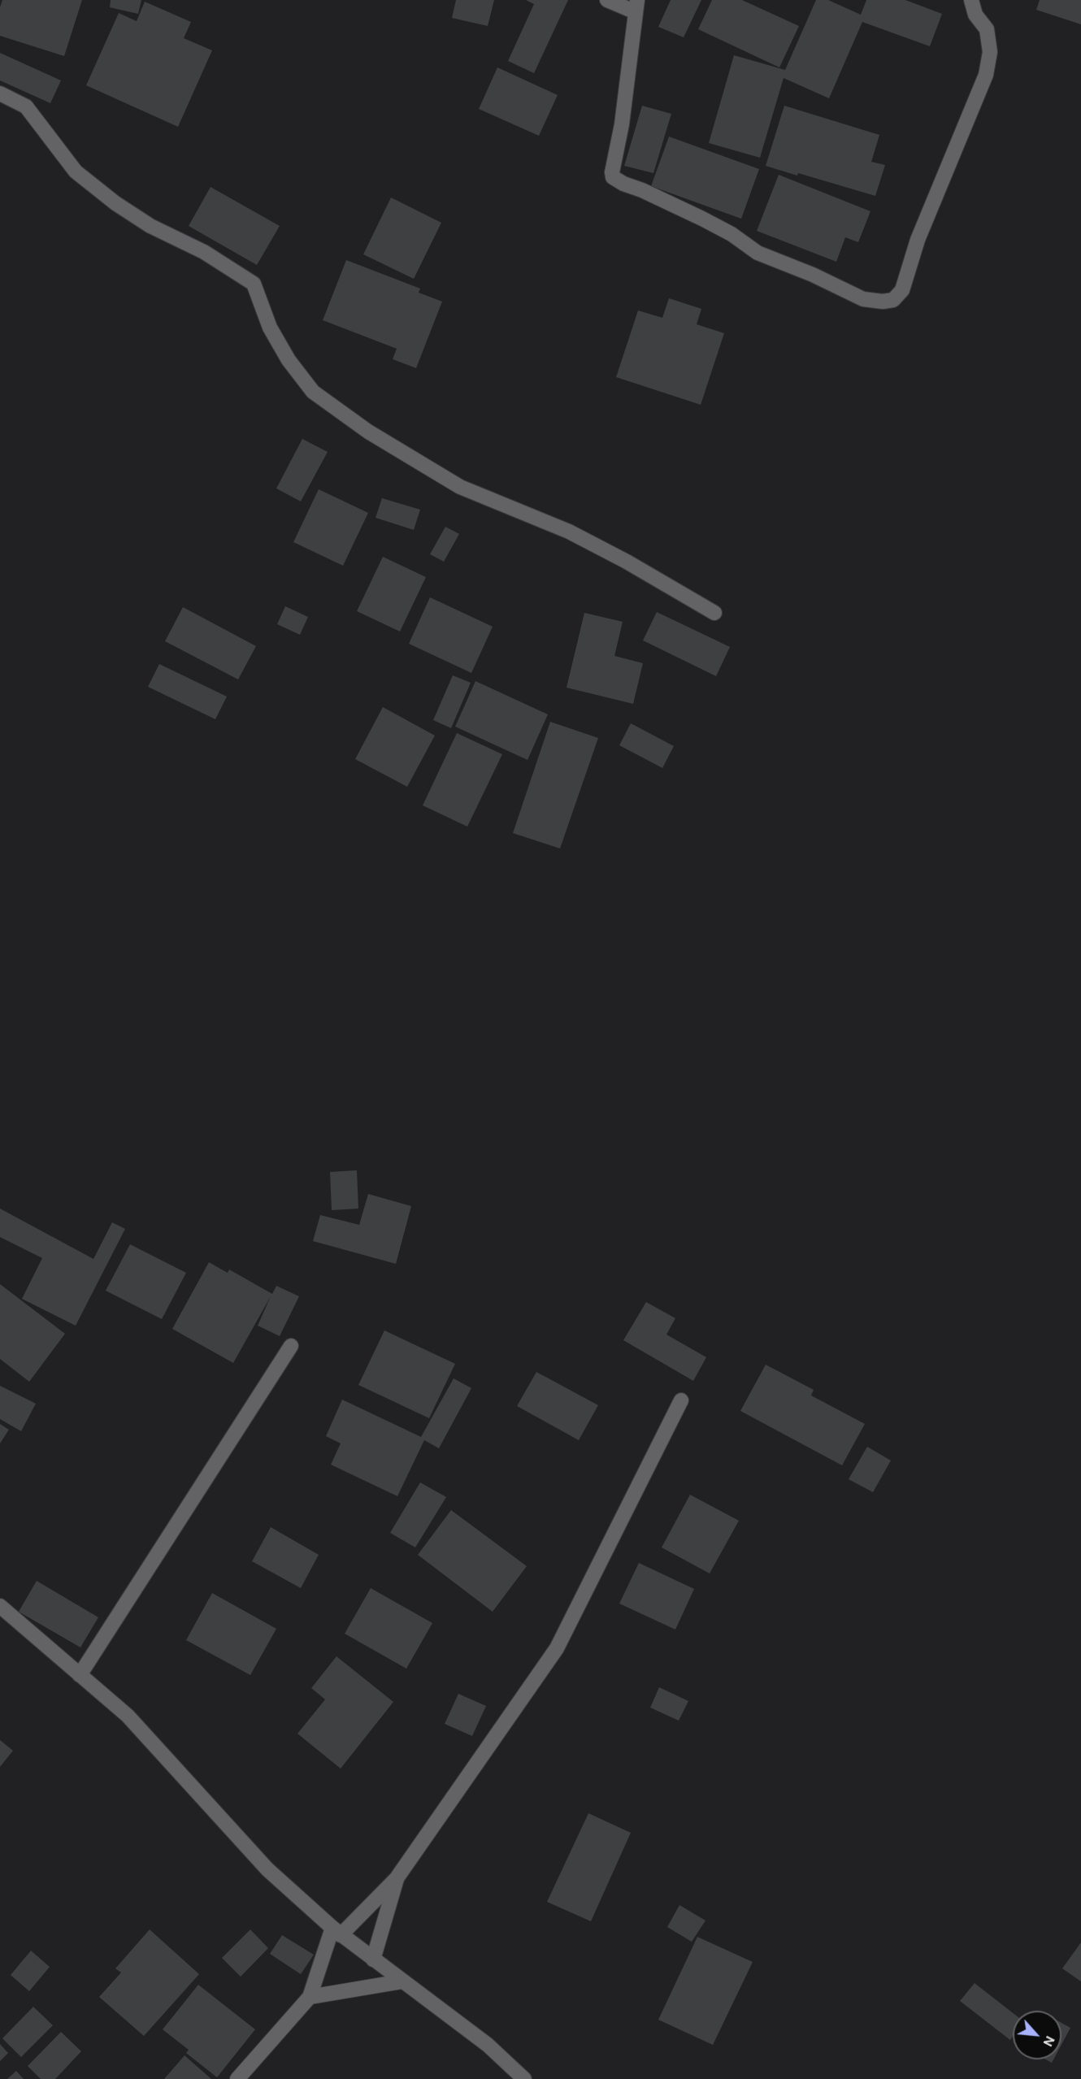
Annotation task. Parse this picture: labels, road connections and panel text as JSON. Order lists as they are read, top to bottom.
{
  "north": "bottom right"
}
